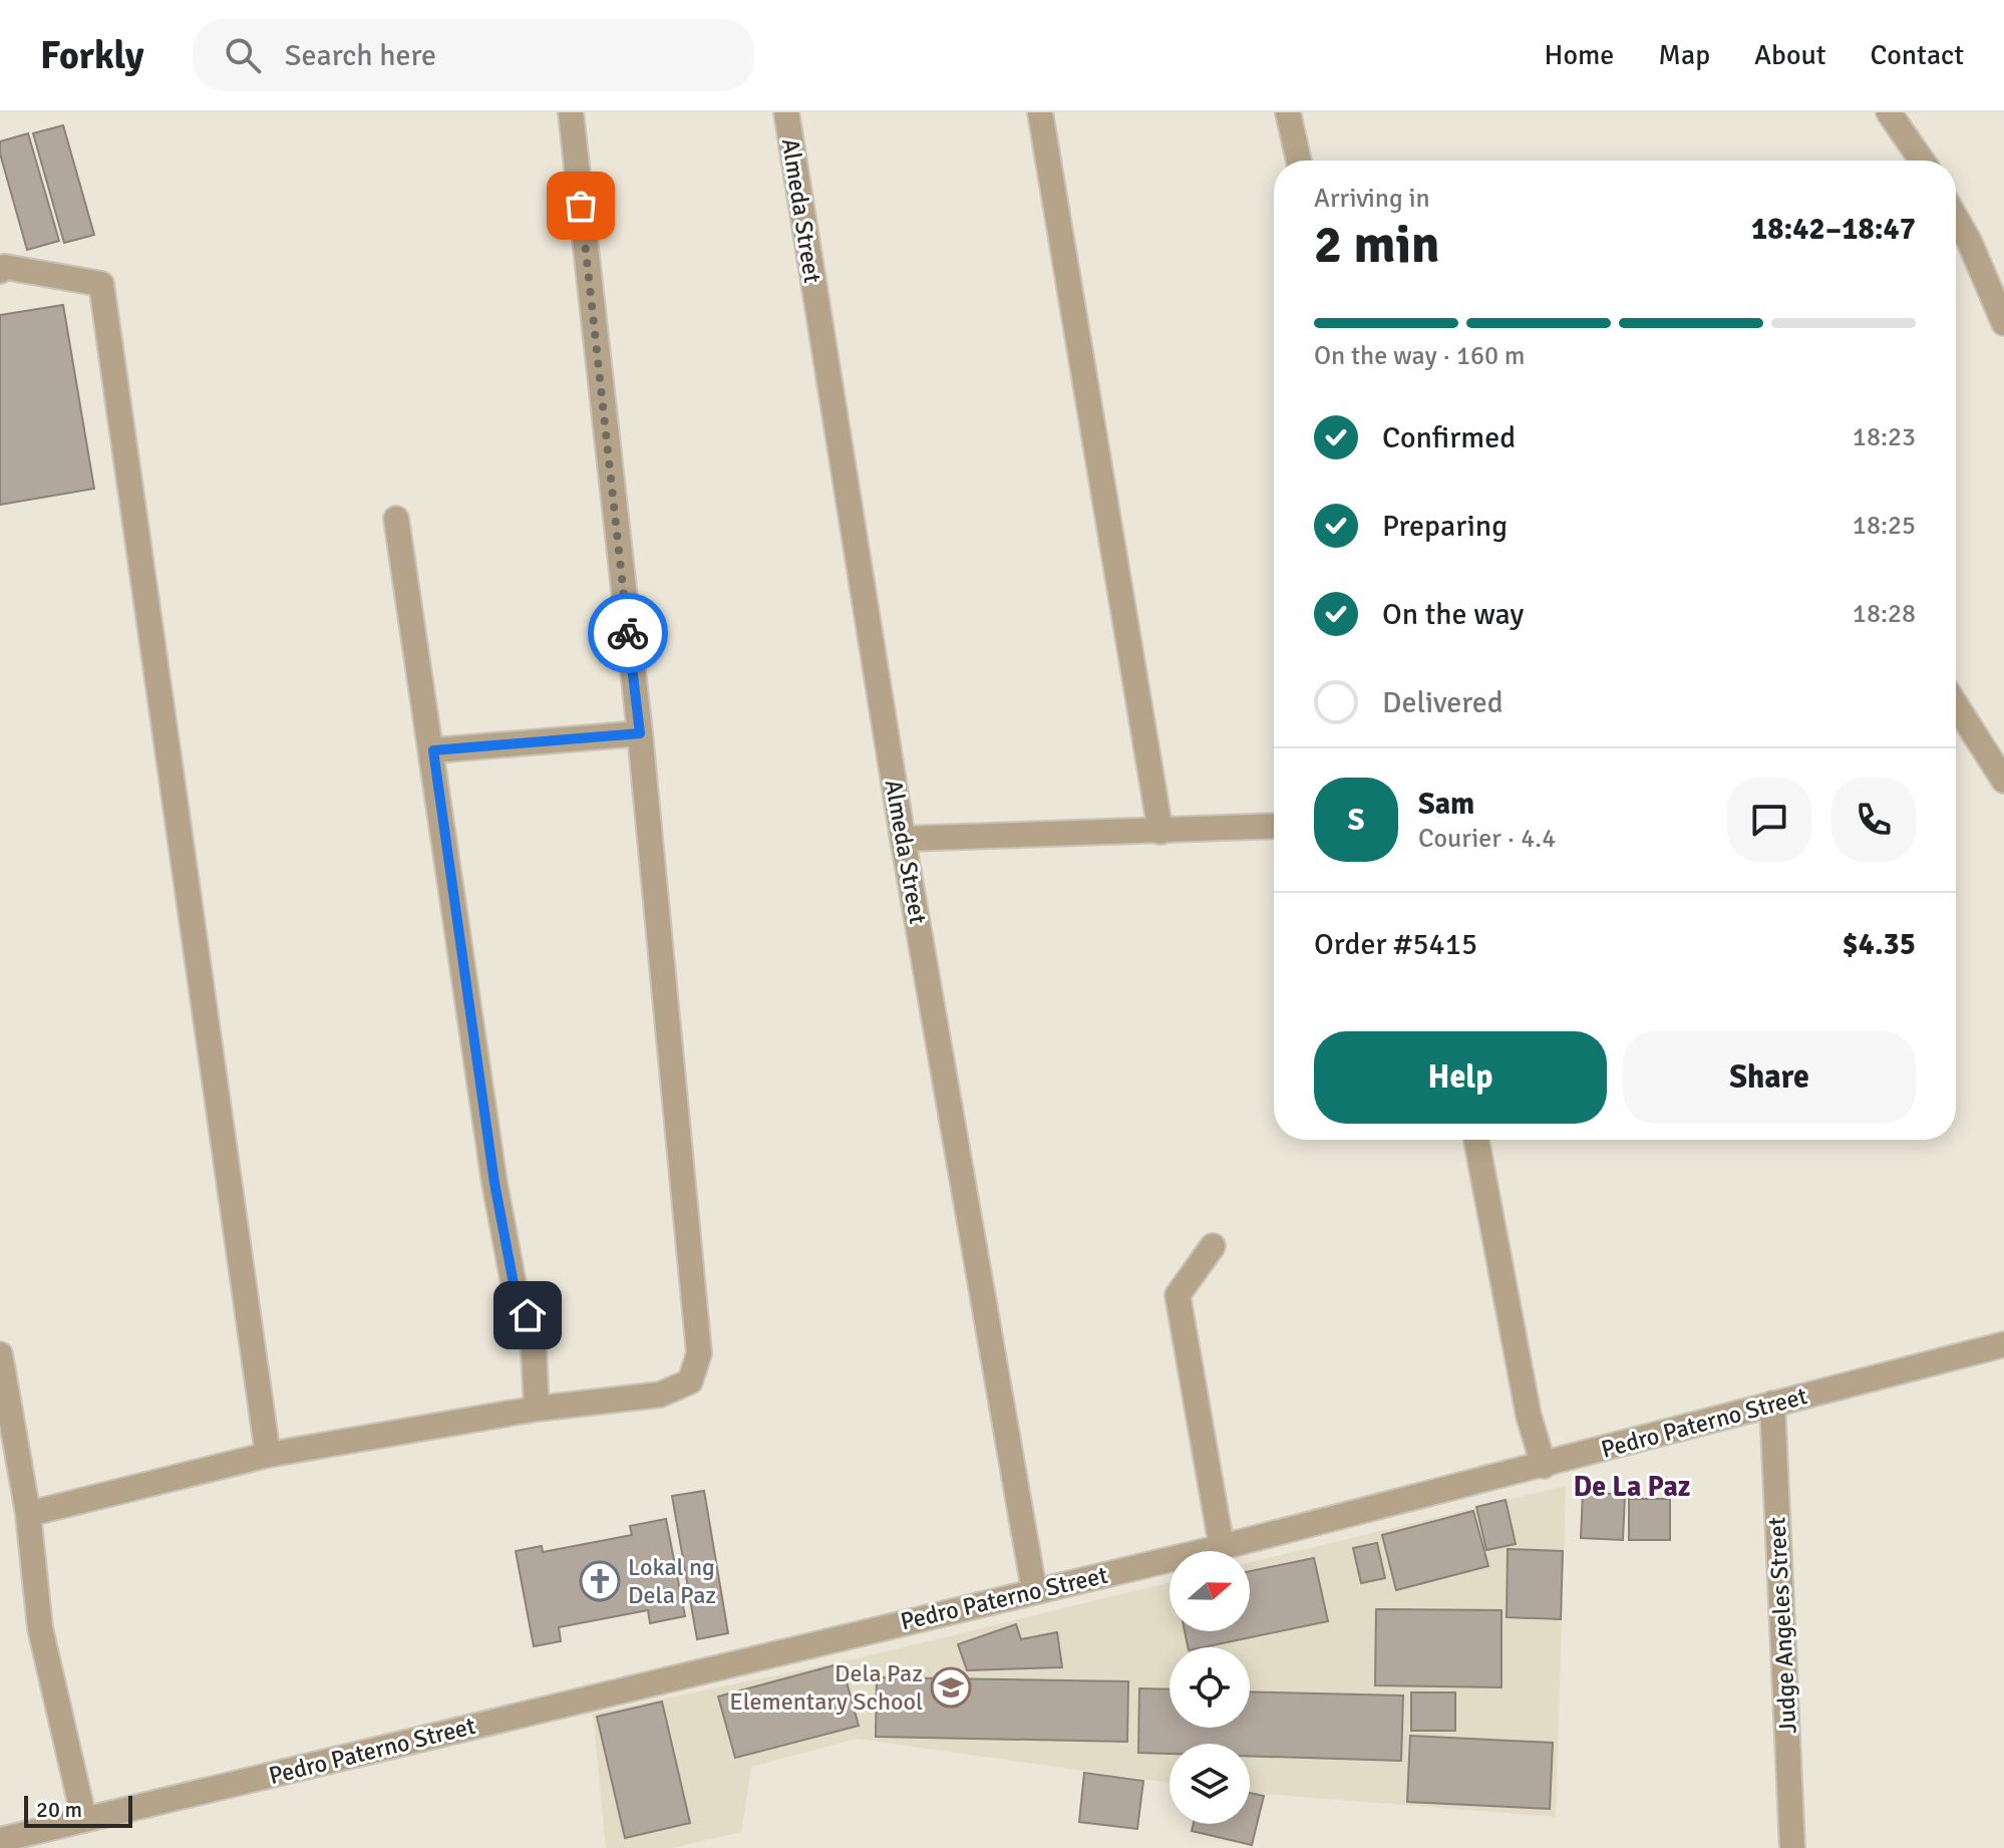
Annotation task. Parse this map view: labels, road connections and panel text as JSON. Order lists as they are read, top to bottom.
{
  "streets": {
    "street": ["Almeda Street", "Pedro Paterno Street", "Judge Angeles Street"]
  },
  "crossings": [
    ["Almeda Street", "Pedro Paterno Street"],
    ["Pedro Paterno Street", "Judge Angeles Street"]
  ],
  "districts": ["De La Paz"],
  "places": {
    "church": ["Lokal ng Dela Paz"],
    "school or university": ["Dela Paz Elementary School"]
  },
  "scale_bar": "20 m",
  "north": "right",
  "page": {
    "header": "Forkly",
    "search": "Search here",
    "nav": [
      "Home",
      "Map",
      "About",
      "Contact"
    ],
    "heading": ["2 min", "Arriving in", "18:42–18:47"],
    "panel": [
      "Sam",
      "Courier · 4.4",
      "Order #5415",
      "$4.35"
    ],
    "bar": "On the way · 160 m",
    "list": [
      ["Confirmed", "18:23"],
      ["Preparing", "18:25"],
      ["On the way", "18:28"],
      "Delivered"
    ],
    "round": "S",
    "buttons": ["Help", "Share"],
    "scale": "20 m"
  }
}
